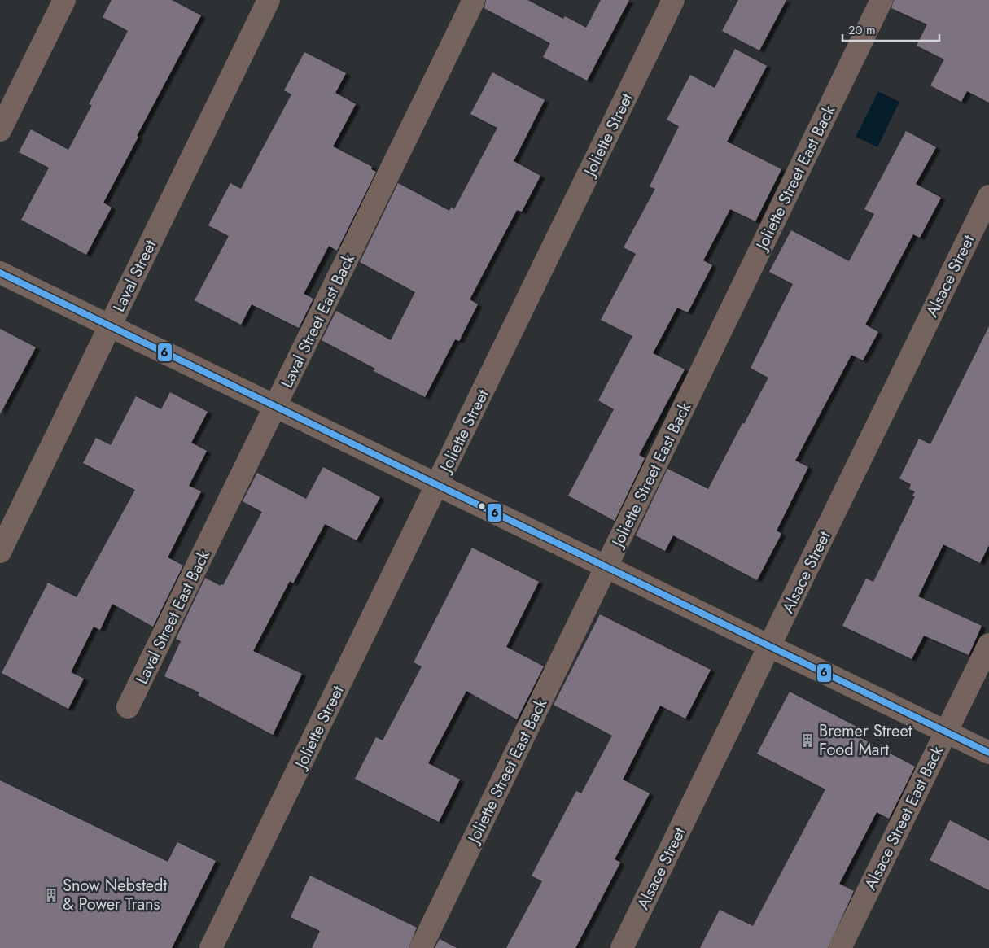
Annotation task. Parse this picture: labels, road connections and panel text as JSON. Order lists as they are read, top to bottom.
{
  "streets": {
    "street": [
      "Joliette Street",
      "Joliette Street East Back",
      "Laval Street",
      "Alsace Street",
      "Laval Street East Back",
      "Alsace Street East Back"
    ]
  },
  "places": {
    "building": ["Bremer Street Food Mart", "Snow Nebstedt & Power Trans"]
  },
  "lines": ["transit line 6"],
  "scale_bar": "20 m"
}
